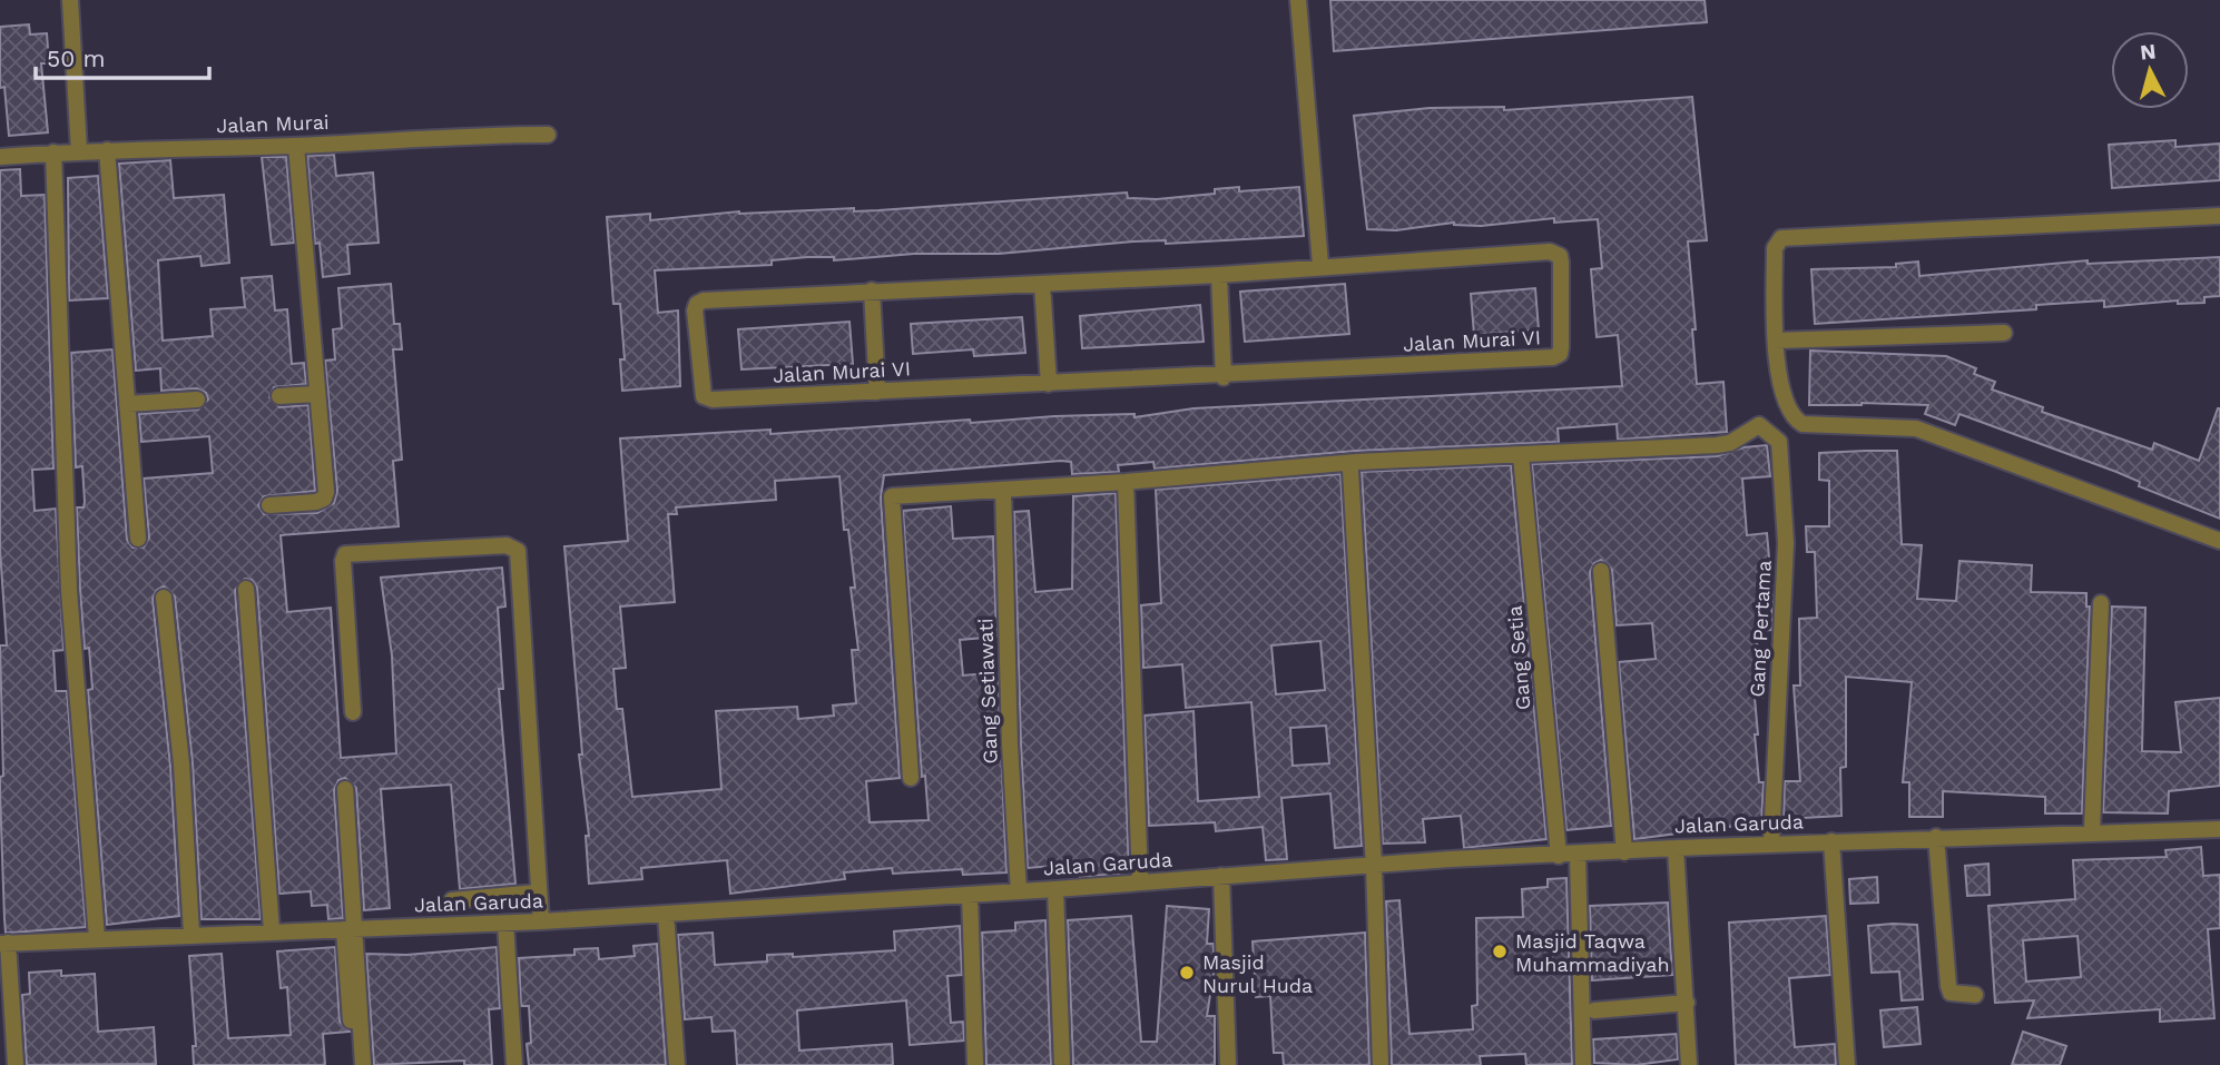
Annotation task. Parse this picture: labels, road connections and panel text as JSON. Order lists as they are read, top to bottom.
{
  "streets": {
    "street": [
      "Jalan Murai",
      "Jalan Murai VI",
      "Gang Pertama",
      "Gang Setia",
      "Gang Setiawati",
      "Jalan Garuda"
    ]
  },
  "crossings": [
    ["Gang Pertama", "Gang Setia"],
    ["Gang Pertama", "Jalan Garuda"],
    ["Gang Setia", "Jalan Garuda"],
    ["Gang Setiawati", "Jalan Garuda"]
  ],
  "places": ["Masjid Taqwa Muhammadiyah", "Masjid Nurul Huda"],
  "scale_bar": "50 m",
  "north": "top"
}
